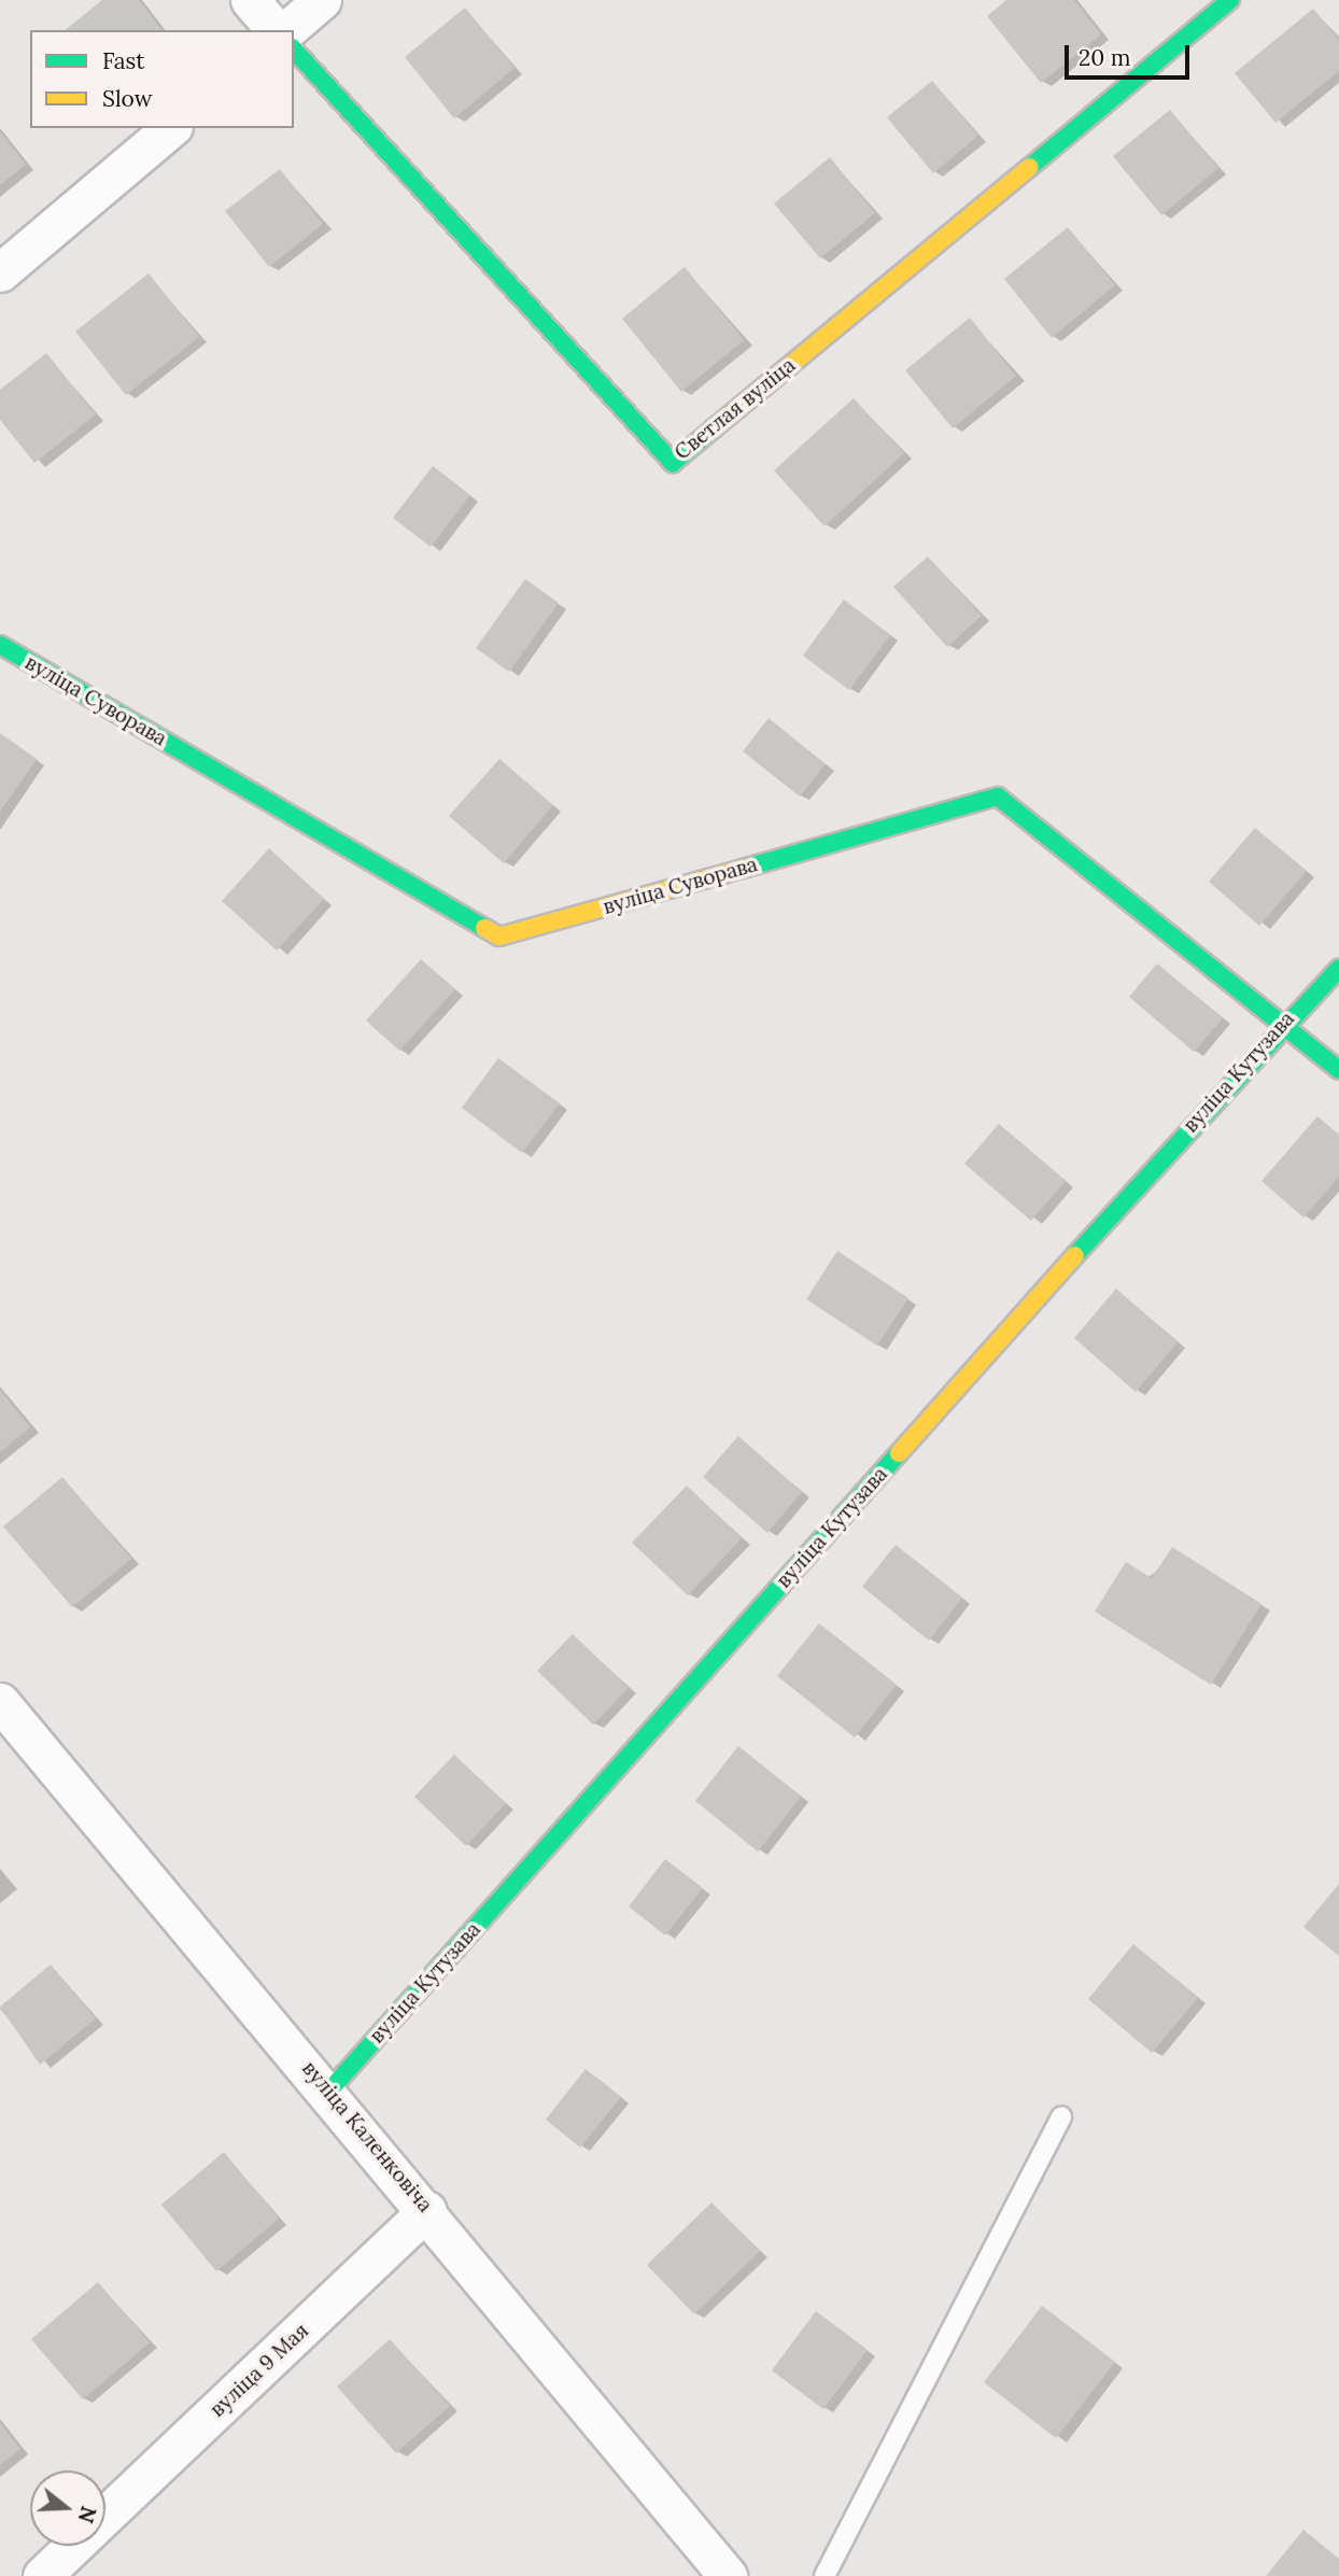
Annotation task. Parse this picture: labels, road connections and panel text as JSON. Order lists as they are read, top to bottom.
{
  "streets": {
    "street": [
      "Светлая вуліца",
      "вуліца Суворава",
      "вуліца Кутузава",
      "вуліца Каленковіча",
      "вуліца 9 Мая"
    ]
  },
  "crossings": [
    ["вуліца Суворава", "вуліца Кутузава"],
    ["вуліца Кутузава", "вуліца Каленковіча"],
    ["вуліца Каленковіча", "вуліца 9 Мая"]
  ],
  "legend": ["Fast", "Slow"],
  "scale_bar": "20 m",
  "north": "right"
}
